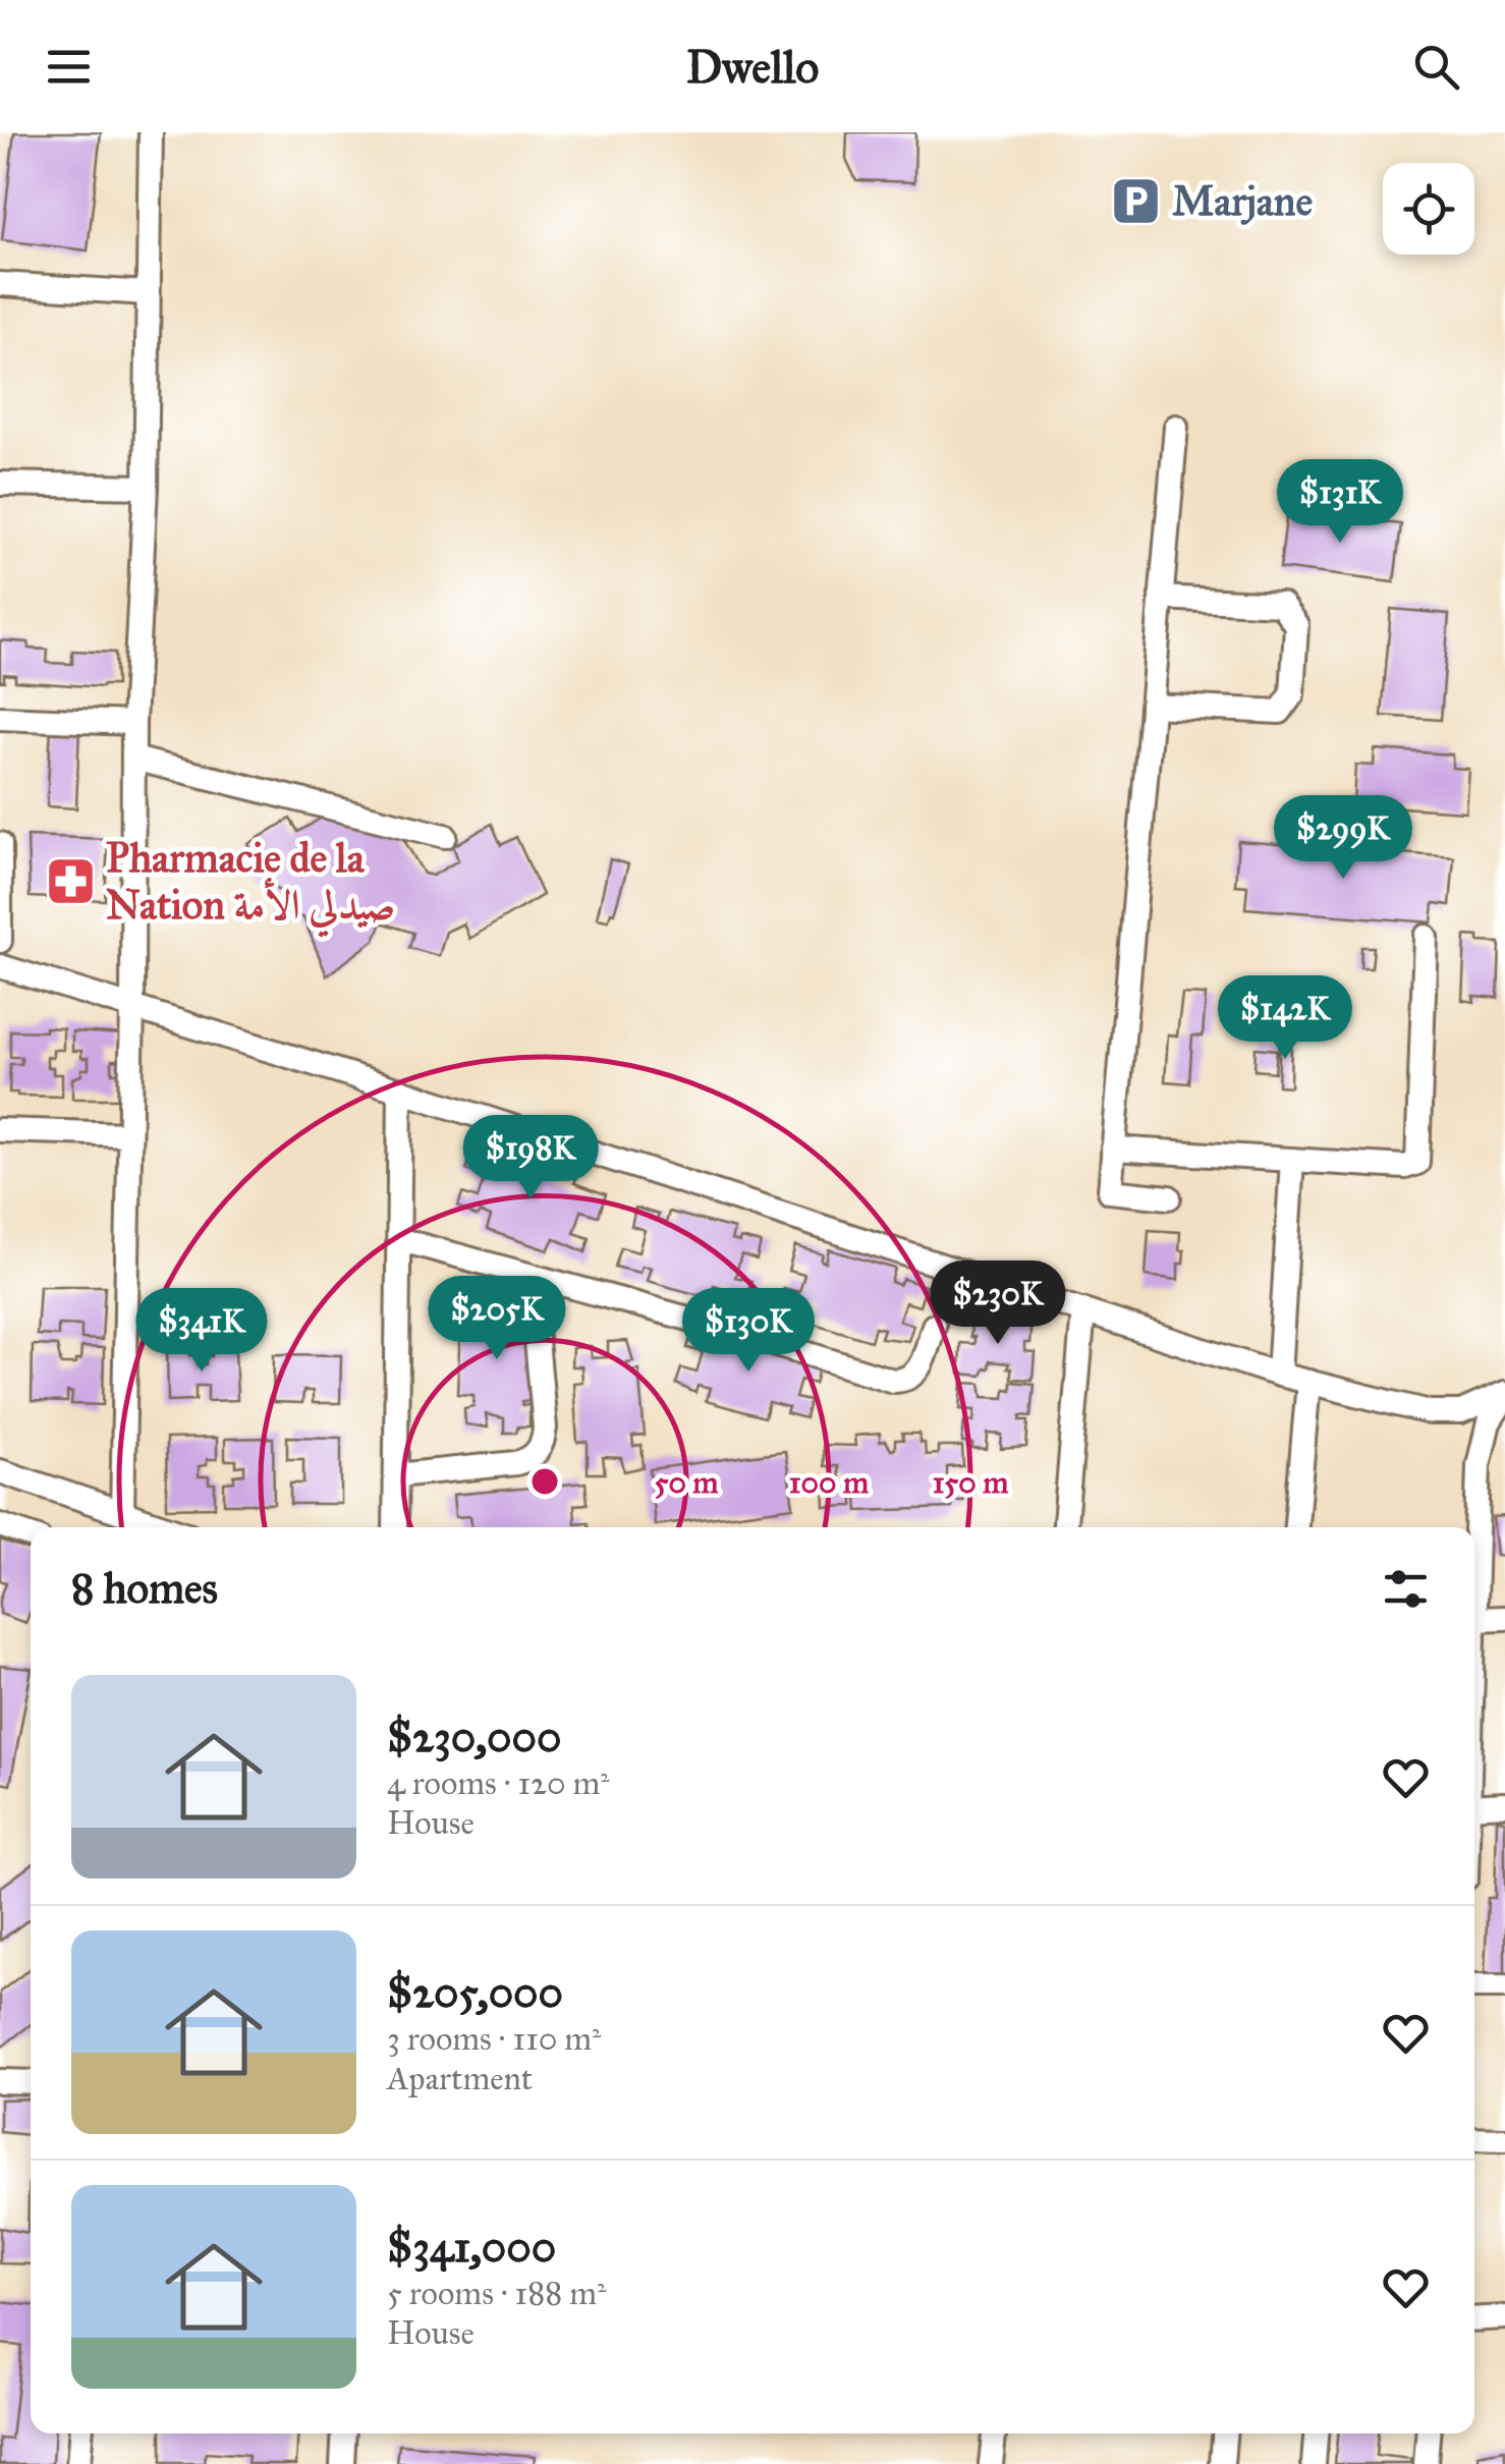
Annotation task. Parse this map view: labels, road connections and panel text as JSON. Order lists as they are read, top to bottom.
{
  "places": {
    "parking": ["Marjane"],
    "pharmacy": ["Pharmacie de la Nation صيدلي الأمة"]
  },
  "page": {
    "header": "Dwello",
    "price": [
      "$131K",
      "$299K",
      "$142K",
      "$198K",
      "$230K",
      "$205K",
      "$341K",
      "$130K"
    ],
    "heading": "8 homes",
    "list": [
      {
        "name": "$230,000",
        "note": "4 rooms · 120 m² · House"
      },
      {
        "name": "$205,000",
        "note": "3 rooms · 110 m² · Apartment"
      },
      {
        "name": "$341,000",
        "note": "5 rooms · 188 m² · House"
      }
    ]
  },
  "rings": ["50 m", "100 m", "150 m"]
}
